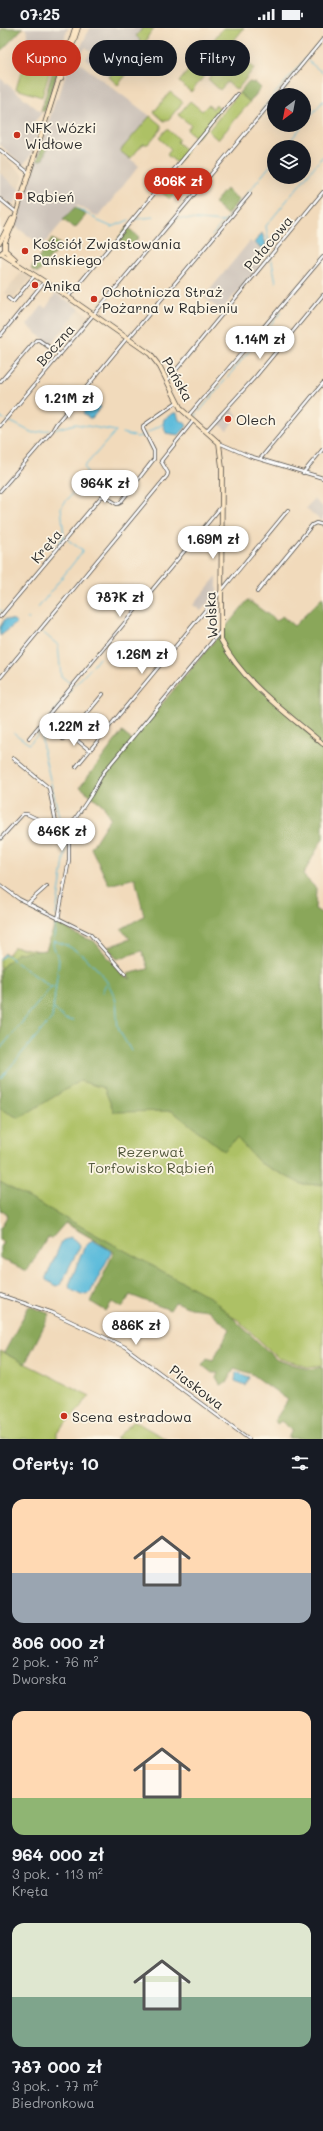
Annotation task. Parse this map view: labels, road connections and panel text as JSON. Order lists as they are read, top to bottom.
{
  "streets": {
    "street": [
      "Pałacowa",
      "Boczna",
      "Pańska",
      "Kręta",
      "Wolska",
      "Piaskowa"
    ]
  },
  "crossings": [
    ["Pałacowa", "Pańska"],
    ["Boczna", "Pańska"],
    ["Pańska", "Kręta"],
    ["Pańska", "Wolska"]
  ],
  "parks": ["Rezerwat Torfowisko Rąbień"],
  "places": {
    "other": [
      "NFK Wózki Widłowe",
      "Kościół Zwiastowania Pańskiego",
      "Anika",
      "Ochotnicza Straż Pożarna w Rąbieniu",
      "Olech",
      "Scena estradowa"
    ],
    "transit": ["Rąbień"]
  },
  "north": "bottom left",
  "page": {
    "status": "07:25",
    "chip": ["Kupno", "Wynajem", "Filtry"],
    "price": [
      "806K zł",
      "1.14M zł",
      "1.21M zł",
      "964K zł",
      "1.69M zł",
      "787K zł",
      "1.26M zł",
      "1.22M zł",
      "846K zł",
      "886K zł"
    ],
    "heading": "Oferty: 10",
    "list": [
      {
        "name": "806 000 zł",
        "note": "2 pok. · 76 m² · Dworska"
      },
      {
        "name": "964 000 zł",
        "note": "3 pok. · 113 m² · Kręta"
      },
      {
        "name": "787 000 zł",
        "note": "3 pok. · 77 m² · Biedronkowa"
      }
    ]
  }
}
